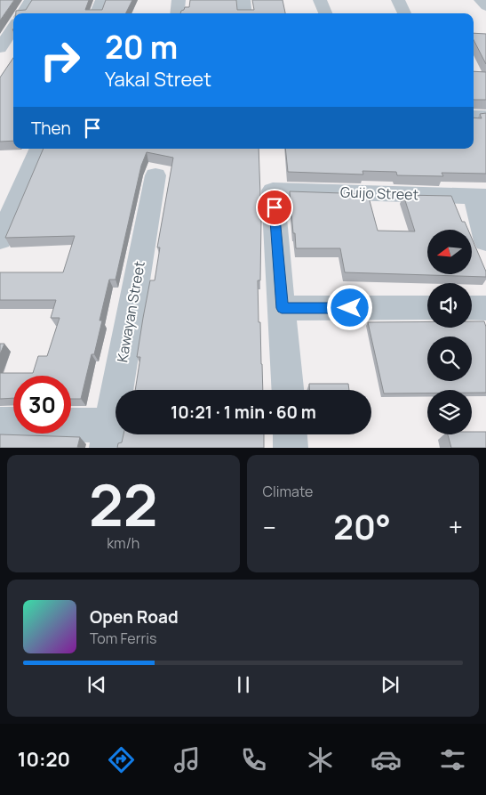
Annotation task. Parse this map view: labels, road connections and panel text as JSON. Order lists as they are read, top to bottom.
{
  "streets": {
    "street": ["Guijo Street", "Kawayan Street"]
  },
  "north": "left",
  "page": {
    "turn": ["20 m", "Yakal Street"],
    "then": "Then",
    "limit": "30",
    "trip": "10:21 · 1 min · 60 m",
    "tile": [
      ["22", "km/h"],
      "Climate"
    ],
    "heat": ["−", "20°", "+"],
    "song": ["Open Road", "Tom Ferris"],
    "tabs": "10:20"
  }
}
